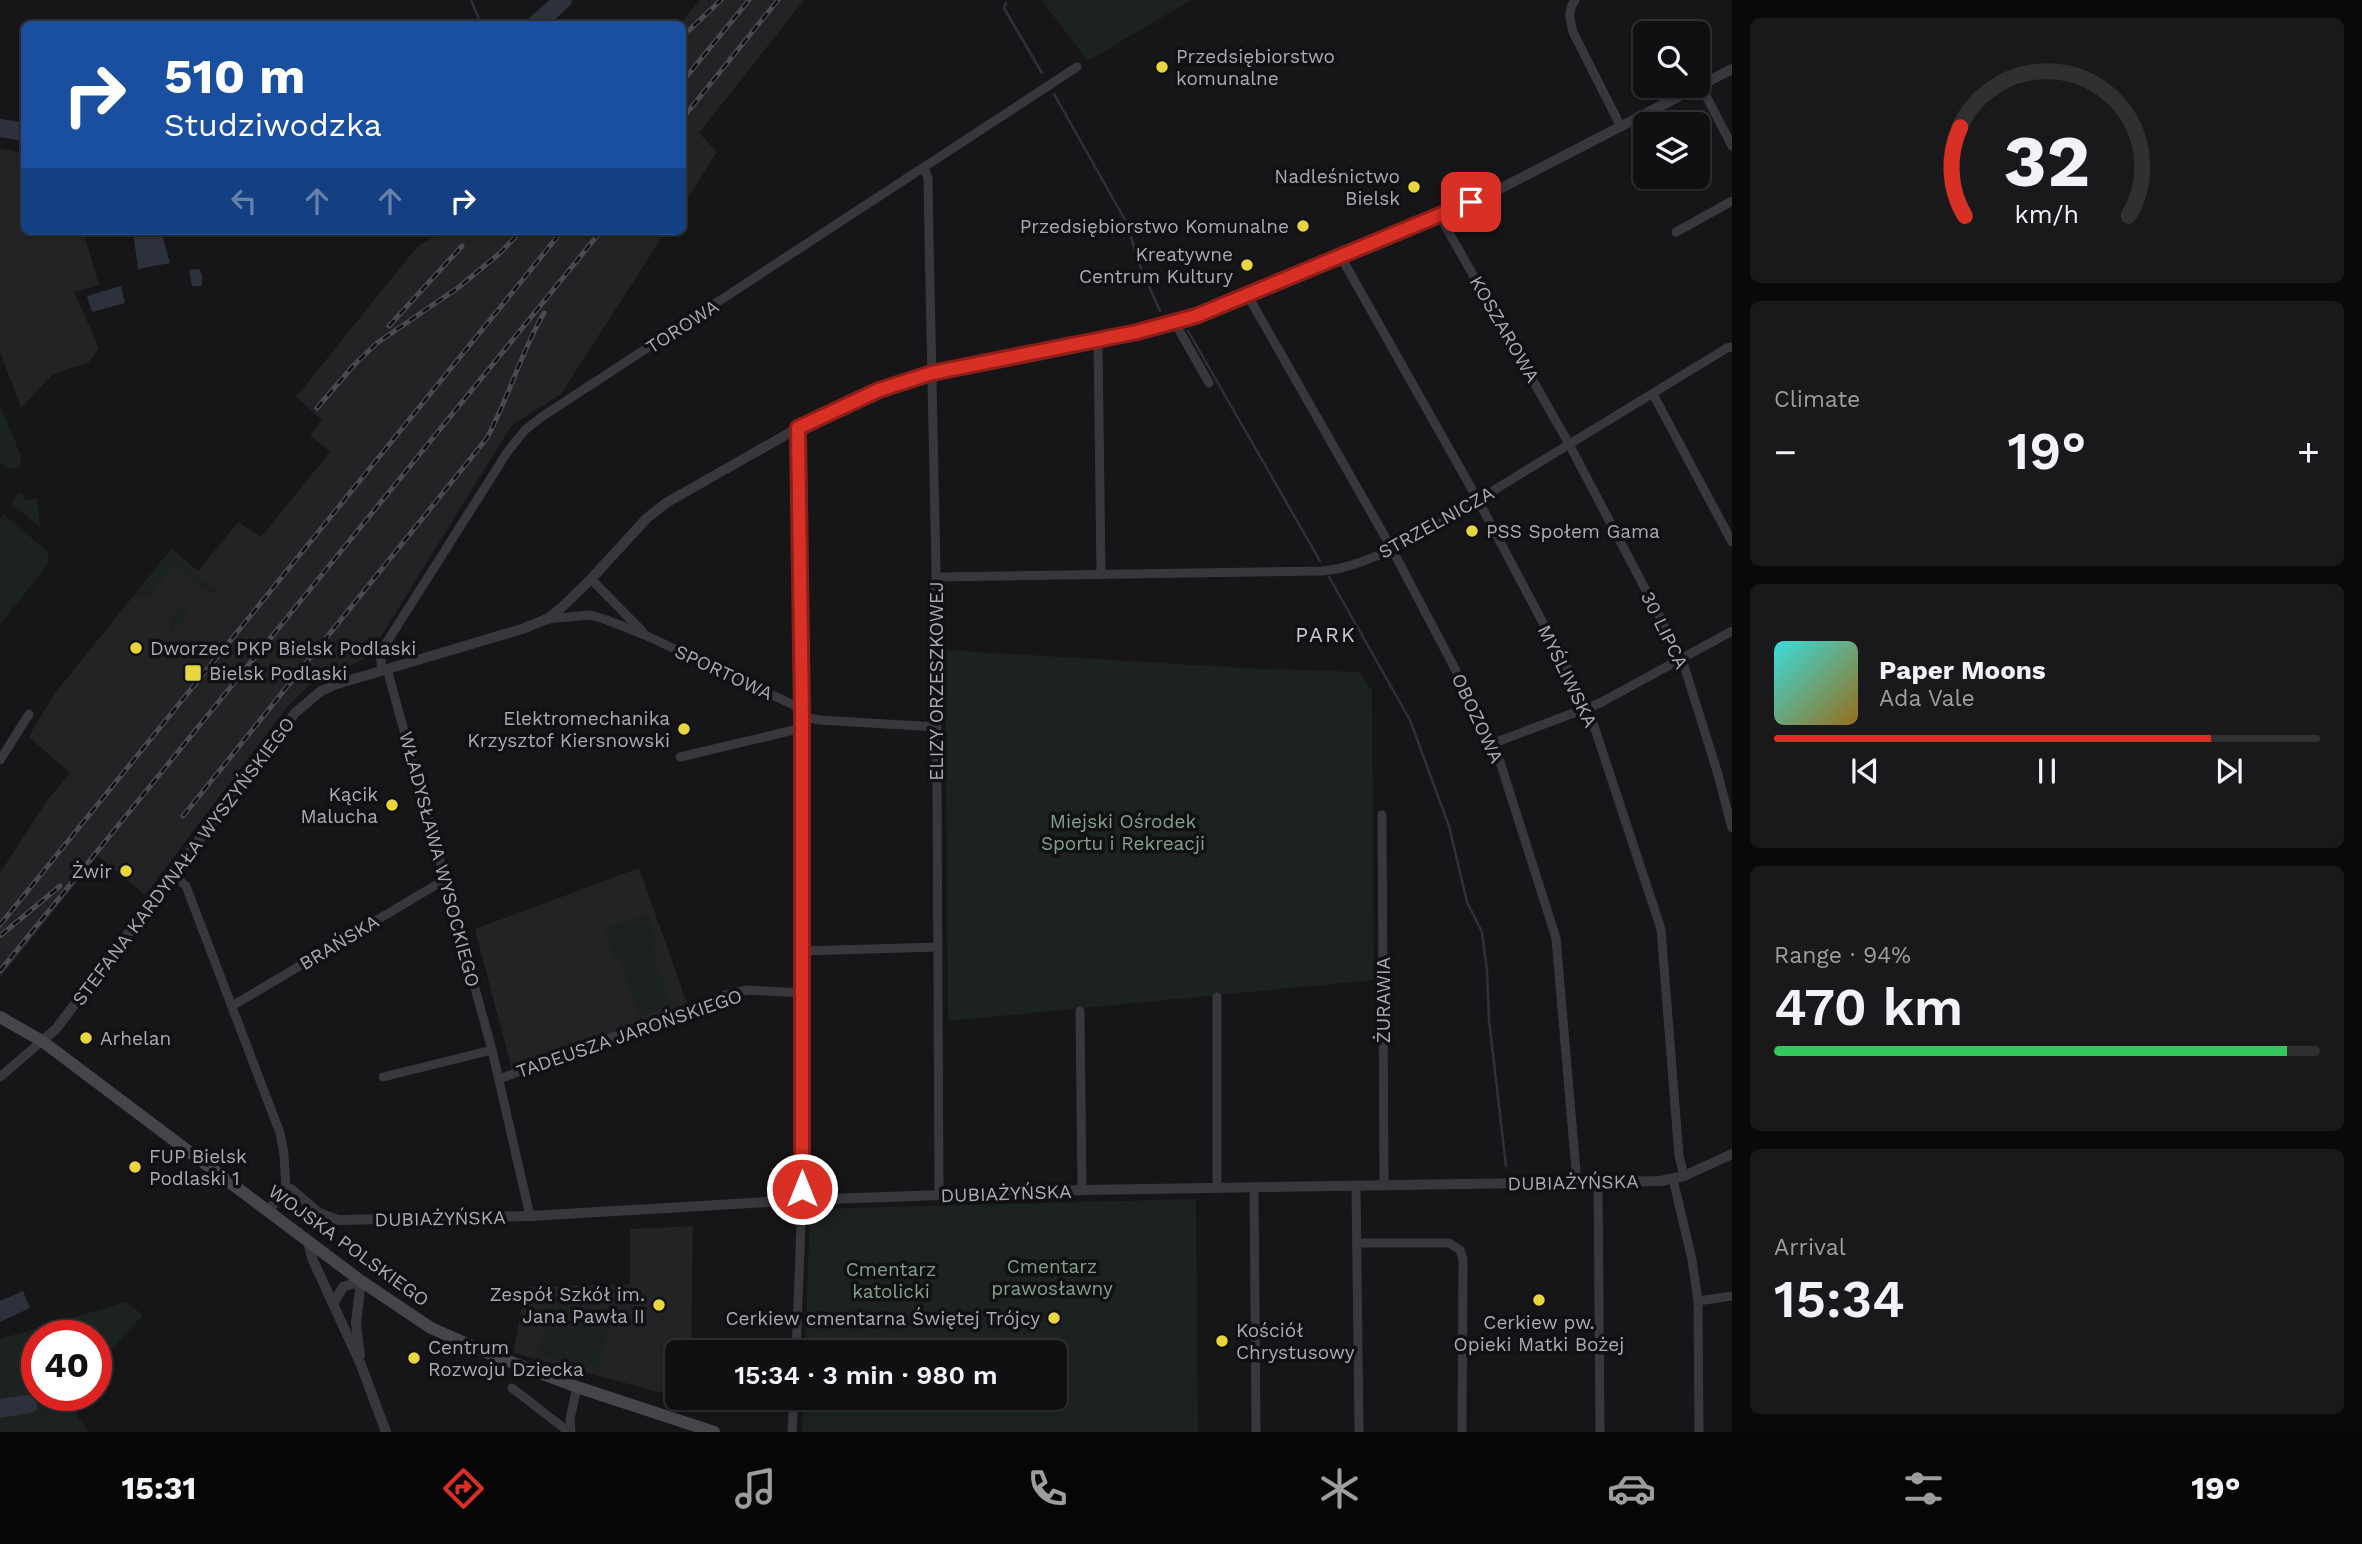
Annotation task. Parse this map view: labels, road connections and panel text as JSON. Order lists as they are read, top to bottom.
{
  "streets": {
    "main road": ["WOJSKA POLSKIEGO"],
    "street": [
      "TOROWA",
      "KOSZAROWA",
      "STRZELNICZA",
      "30 LIPCA",
      "SPORTOWA",
      "MYŚLIWSKA",
      "ELIZY ORZESZKOWEJ",
      "OBOZOWA",
      "WŁADYSŁAWA WYSOCKIEGO",
      "STEFANA KARDYNAŁA WYSZYŃSKIEGO",
      "BRAŃSKA",
      "ŻURAWIA",
      "TADEUSZA JAROŃSKIEGO",
      "DUBIAŻYŃSKA"
    ]
  },
  "crossings": [
    ["TOROWA", "SPORTOWA"],
    ["TOROWA", "ELIZY ORZESZKOWEJ"],
    ["TOROWA", "WŁADYSŁAWA WYSOCKIEGO"],
    ["TOROWA", "STEFANA KARDYNAŁA WYSZYŃSKIEGO"],
    ["KOSZAROWA", "STRZELNICZA"],
    ["KOSZAROWA", "30 LIPCA"],
    ["STRZELNICZA", "30 LIPCA"],
    ["STRZELNICZA", "MYŚLIWSKA"],
    ["STRZELNICZA", "ELIZY ORZESZKOWEJ"],
    ["STRZELNICZA", "OBOZOWA"],
    ["SPORTOWA", "ELIZY ORZESZKOWEJ"],
    ["SPORTOWA", "WŁADYSŁAWA WYSOCKIEGO"],
    ["SPORTOWA", "STEFANA KARDYNAŁA WYSZYŃSKIEGO"],
    ["MYŚLIWSKA", "DUBIAŻYŃSKA"],
    ["ELIZY ORZESZKOWEJ", "DUBIAŻYŃSKA"],
    ["OBOZOWA", "DUBIAŻYŃSKA"],
    ["WŁADYSŁAWA WYSOCKIEGO", "STEFANA KARDYNAŁA WYSZYŃSKIEGO"],
    ["WŁADYSŁAWA WYSOCKIEGO", "BRAŃSKA"],
    ["WŁADYSŁAWA WYSOCKIEGO", "TADEUSZA JAROŃSKIEGO"],
    ["WŁADYSŁAWA WYSOCKIEGO", "DUBIAŻYŃSKA"],
    ["STEFANA KARDYNAŁA WYSZYŃSKIEGO", "WOJSKA POLSKIEGO"],
    ["ŻURAWIA", "DUBIAŻYŃSKA"]
  ],
  "districts": ["PARK"],
  "parks": ["Miejski Ośrodek Sportu i Rekreacji", "Cmentarz prawosławny", "Cmentarz katolicki"],
  "places": {
    "other": [
      "Przedsiębiorstwo komunalne",
      "Nadleśnictwo Bielsk",
      "Przedsiębiorstwo Komunalne",
      "Kreatywne Centrum Kultury",
      "PSS Społem Gama",
      "Dworzec PKP Bielsk Podlaski",
      "Elektromechanika Krzysztof Kiersnowski",
      "Kącik Malucha",
      "Żwir",
      "Arhelan",
      "FUP Bielsk Podlaski 1",
      "Cerkiew pw. Opieki Matki Bożej",
      "Zespół Szkół im. Jana Pawła II",
      "Cerkiew cmentarna Świętej Trójcy",
      "Kościół Chrystusowy",
      "Centrum Rozwoju Dziecka"
    ],
    "transit": ["Bielsk Podlaski"]
  },
  "page": {
    "turn": ["510 m", "Studziwodzka"],
    "tile": [
      "Climate",
      ["Range · 94%", "470 km"],
      ["Arrival", "15:34"]
    ],
    "heat": ["−", "19°", "+"],
    "song": ["Paper Moons", "Ada Vale"],
    "limit": "40",
    "trip": "15:34 · 3 min · 980 m",
    "tabs": ["15:31", "19°"],
    "gauge": ["32", "km/h"]
  }
}
